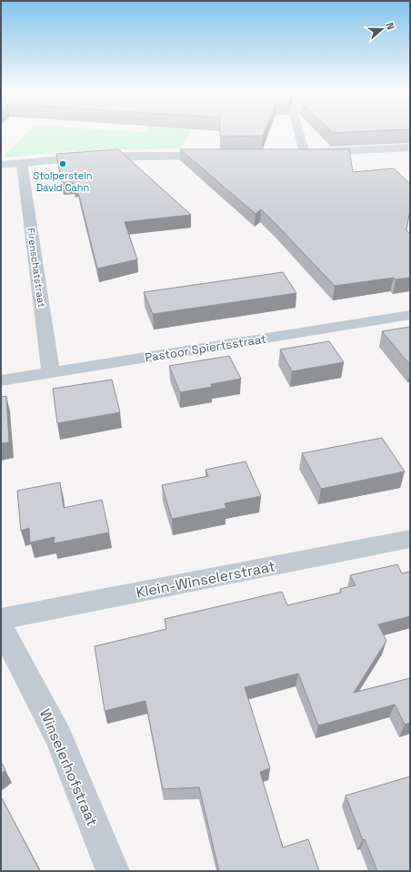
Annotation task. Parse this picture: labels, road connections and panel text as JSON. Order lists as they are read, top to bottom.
{
  "streets": {
    "street": [
      "Firenschatstraat",
      "Pastoor Spiertsstraat",
      "Klein-Winselerstraat",
      "Winselerhofstraat"
    ]
  },
  "crossings": [
    ["Firenschatstraat", "Pastoor Spiertsstraat"]
  ],
  "places": ["Stolperstein David Cahn"],
  "north": "right"
}
